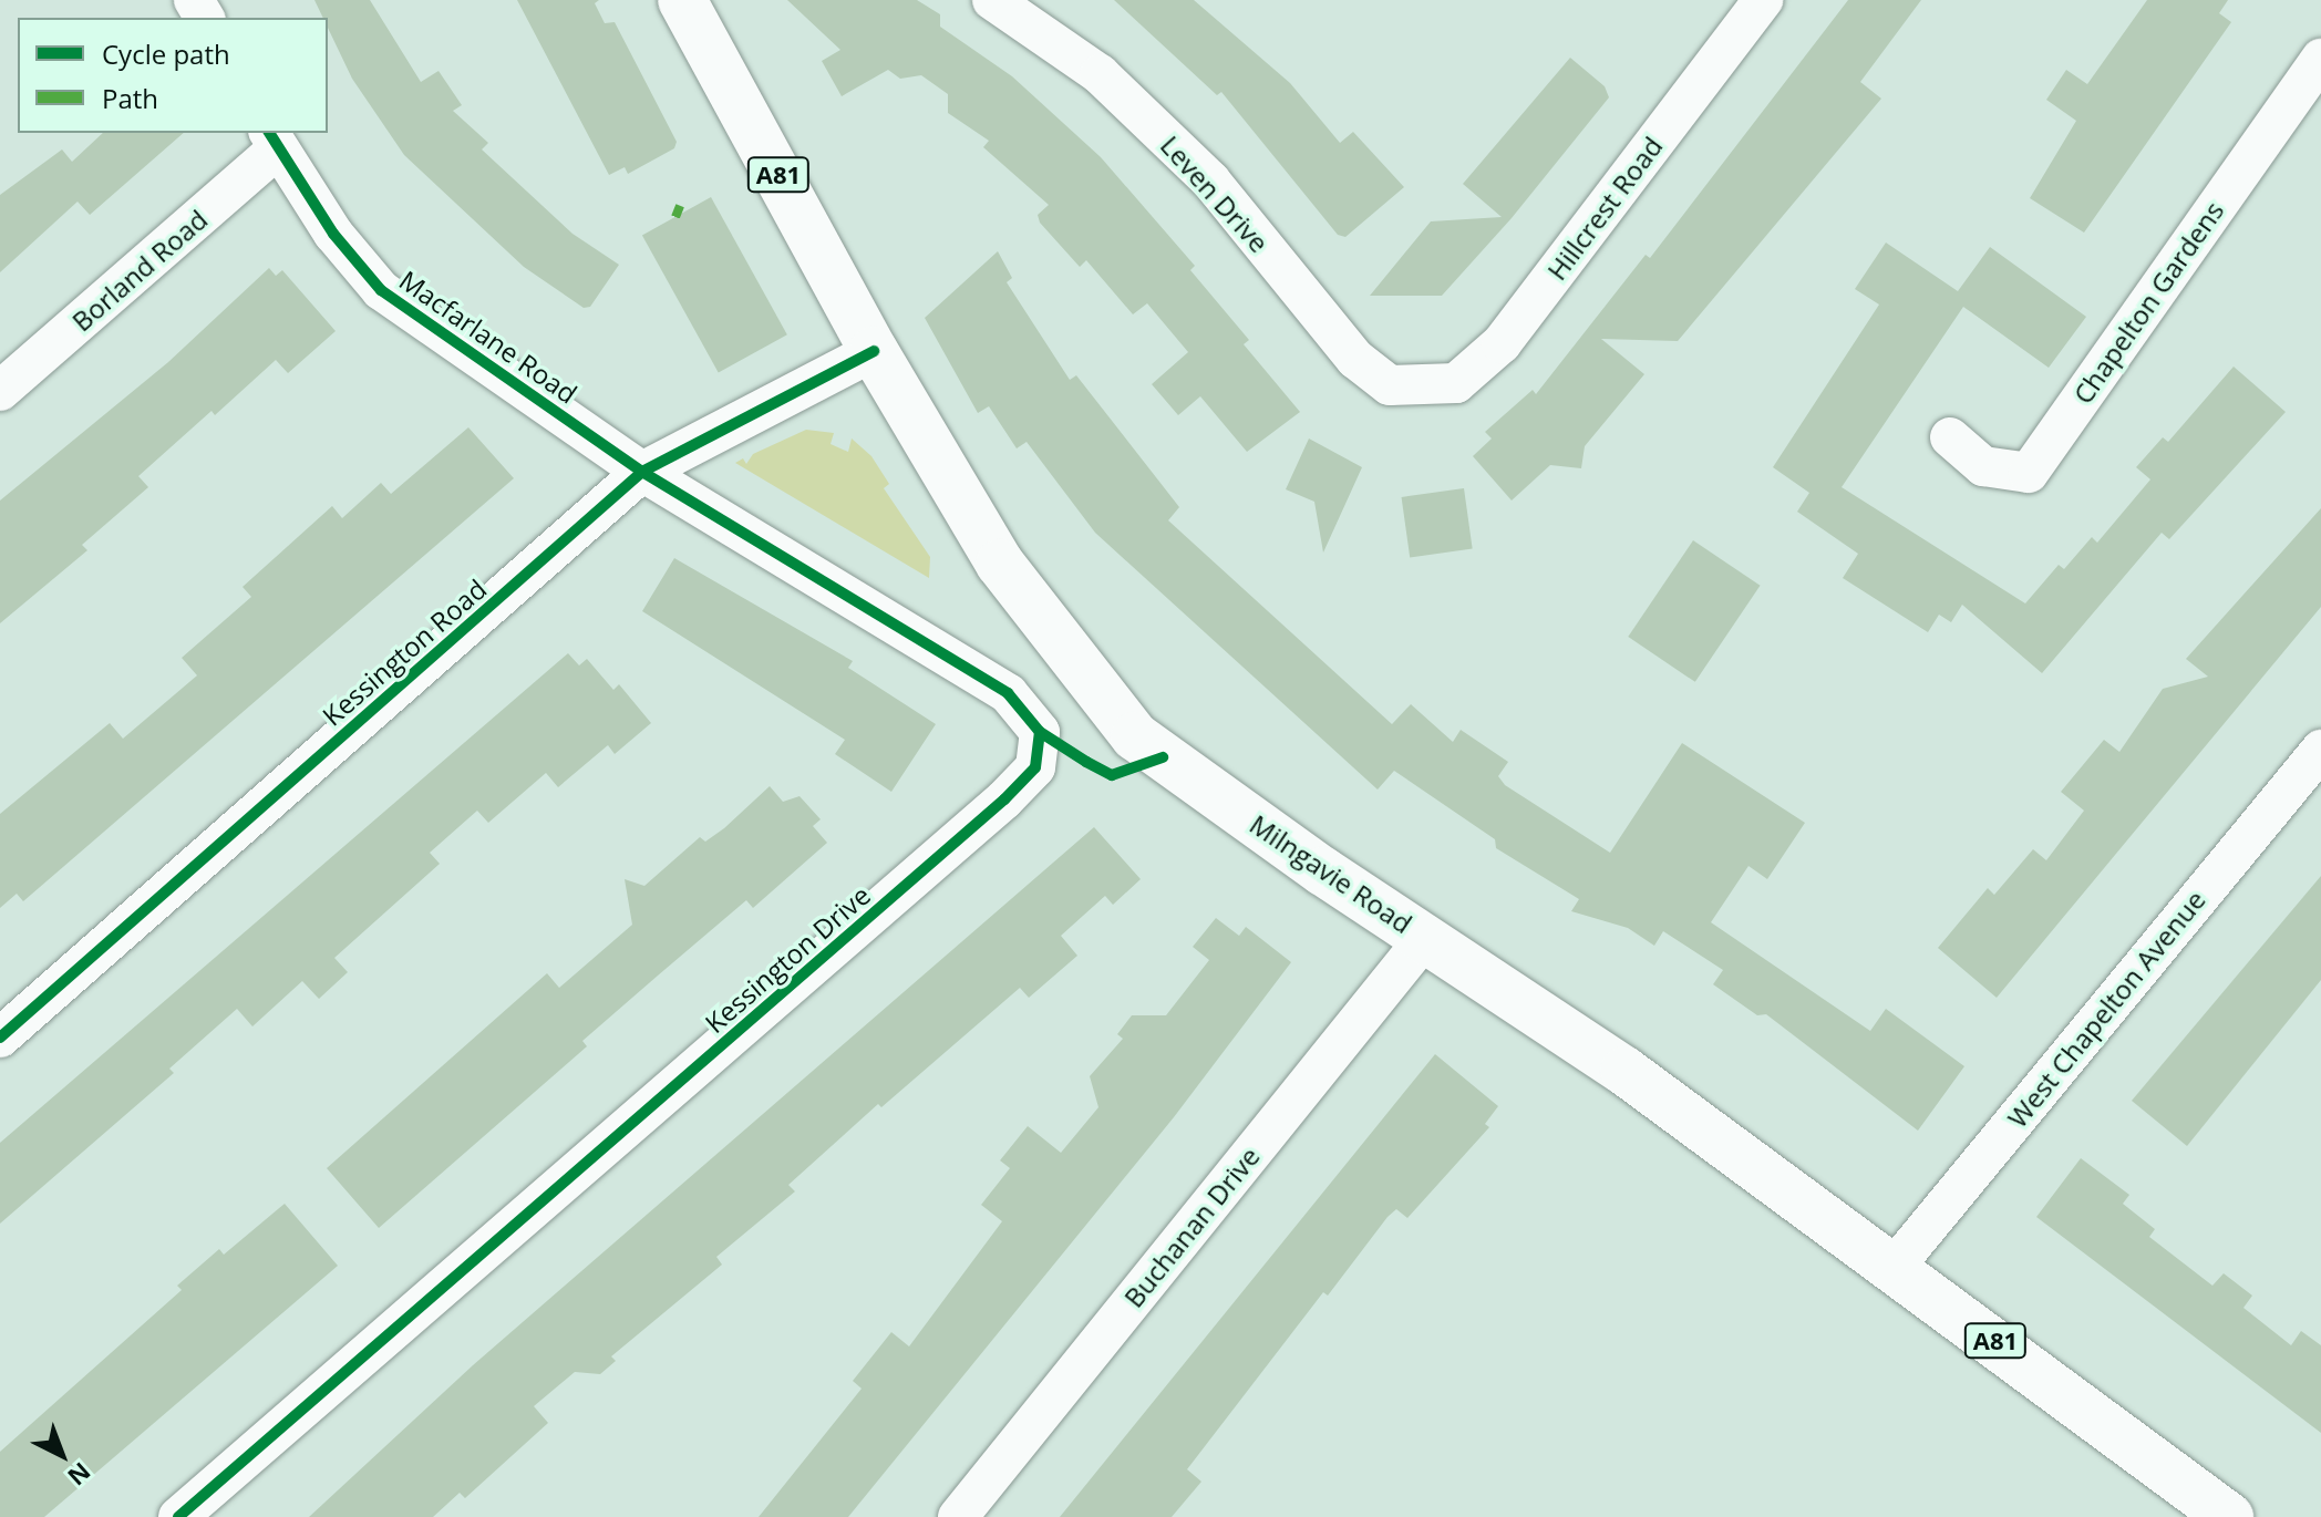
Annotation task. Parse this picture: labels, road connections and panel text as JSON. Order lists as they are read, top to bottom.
{
  "streets": {
    "main road": ["A81", "Milngavie Road"],
    "street": [
      "Leven Drive",
      "Hillcrest Road",
      "Borland Road",
      "Chapelton Gardens",
      "Macfarlane Road",
      "Kessington Road",
      "Kessington Drive",
      "West Chapelton Avenue",
      "Buchanan Drive"
    ]
  },
  "crossings": [
    ["Leven Drive", "Hillcrest Road"],
    ["Borland Road", "Macfarlane Road"],
    ["Macfarlane Road", "Kessington Road"],
    ["Macfarlane Road", "Kessington Drive"],
    ["Kessington Road", "Milngavie Road"],
    ["Kessington Road", "Kessington Drive"],
    ["Milngavie Road", "West Chapelton Avenue"],
    ["Milngavie Road", "Buchanan Drive"]
  ],
  "legend": ["Cycle path", "Path"],
  "north": "bottom right"
}
